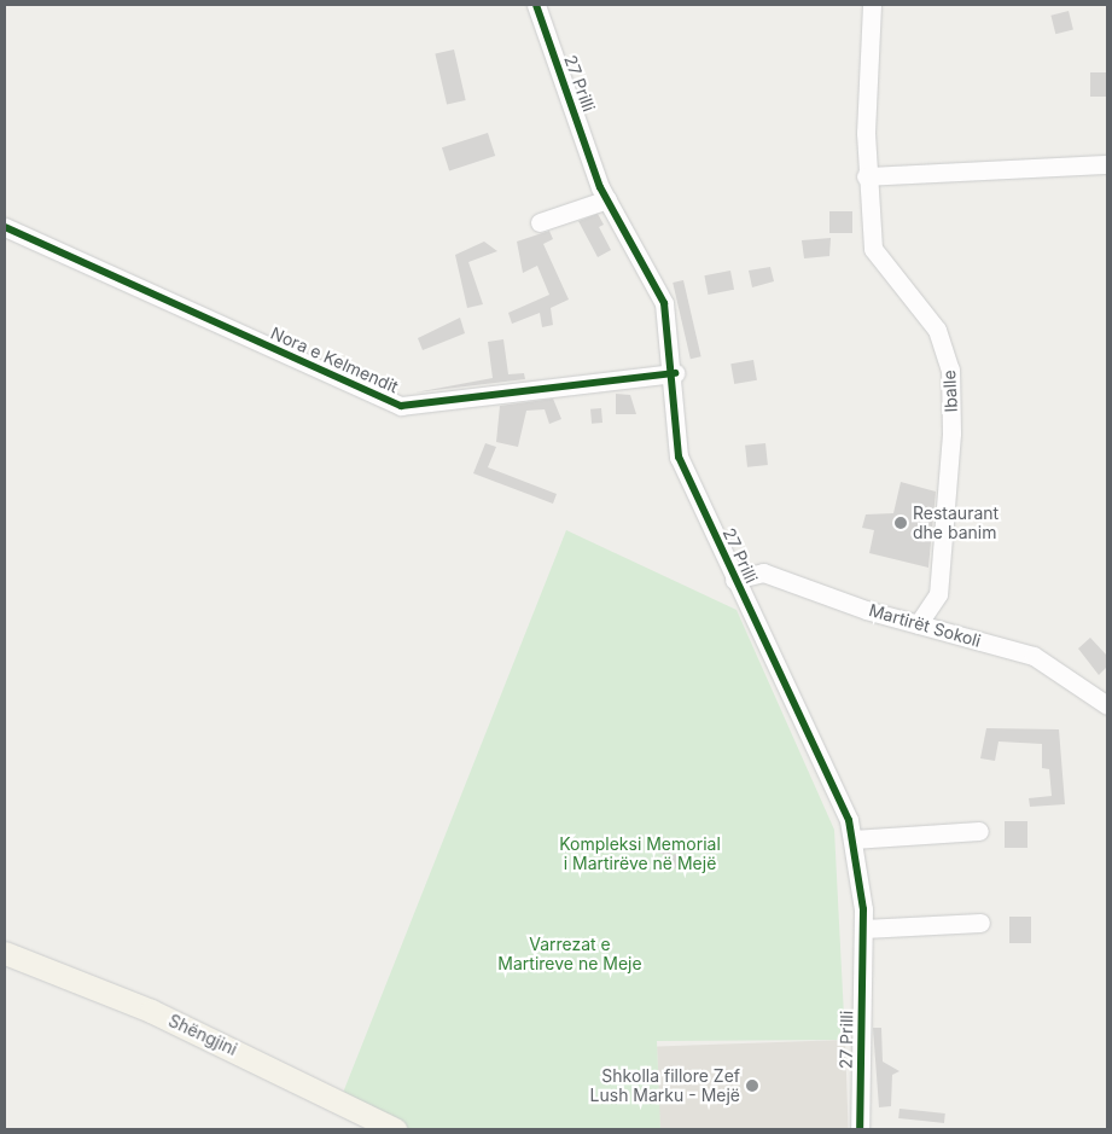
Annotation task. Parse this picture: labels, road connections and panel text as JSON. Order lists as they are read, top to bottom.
{
  "streets": {
    "main road": ["Shëngjini"],
    "street": [
      "27 Prilli",
      "Nora e Kelmendit",
      "Iballe",
      "Martirët Sokoli"
    ]
  },
  "crossings": [
    ["27 Prilli", "Nora e Kelmendit"],
    ["27 Prilli", "Martirët Sokoli"],
    ["Iballe", "Martirët Sokoli"]
  ],
  "parks": ["Kompleksi Memorial i Martirëve në Mejë", "Varrezat e Martireve ne Meje"],
  "places": ["Restaurant dhe banim", "Shkolla fillore Zef Lush Marku - Mejë"]
}
